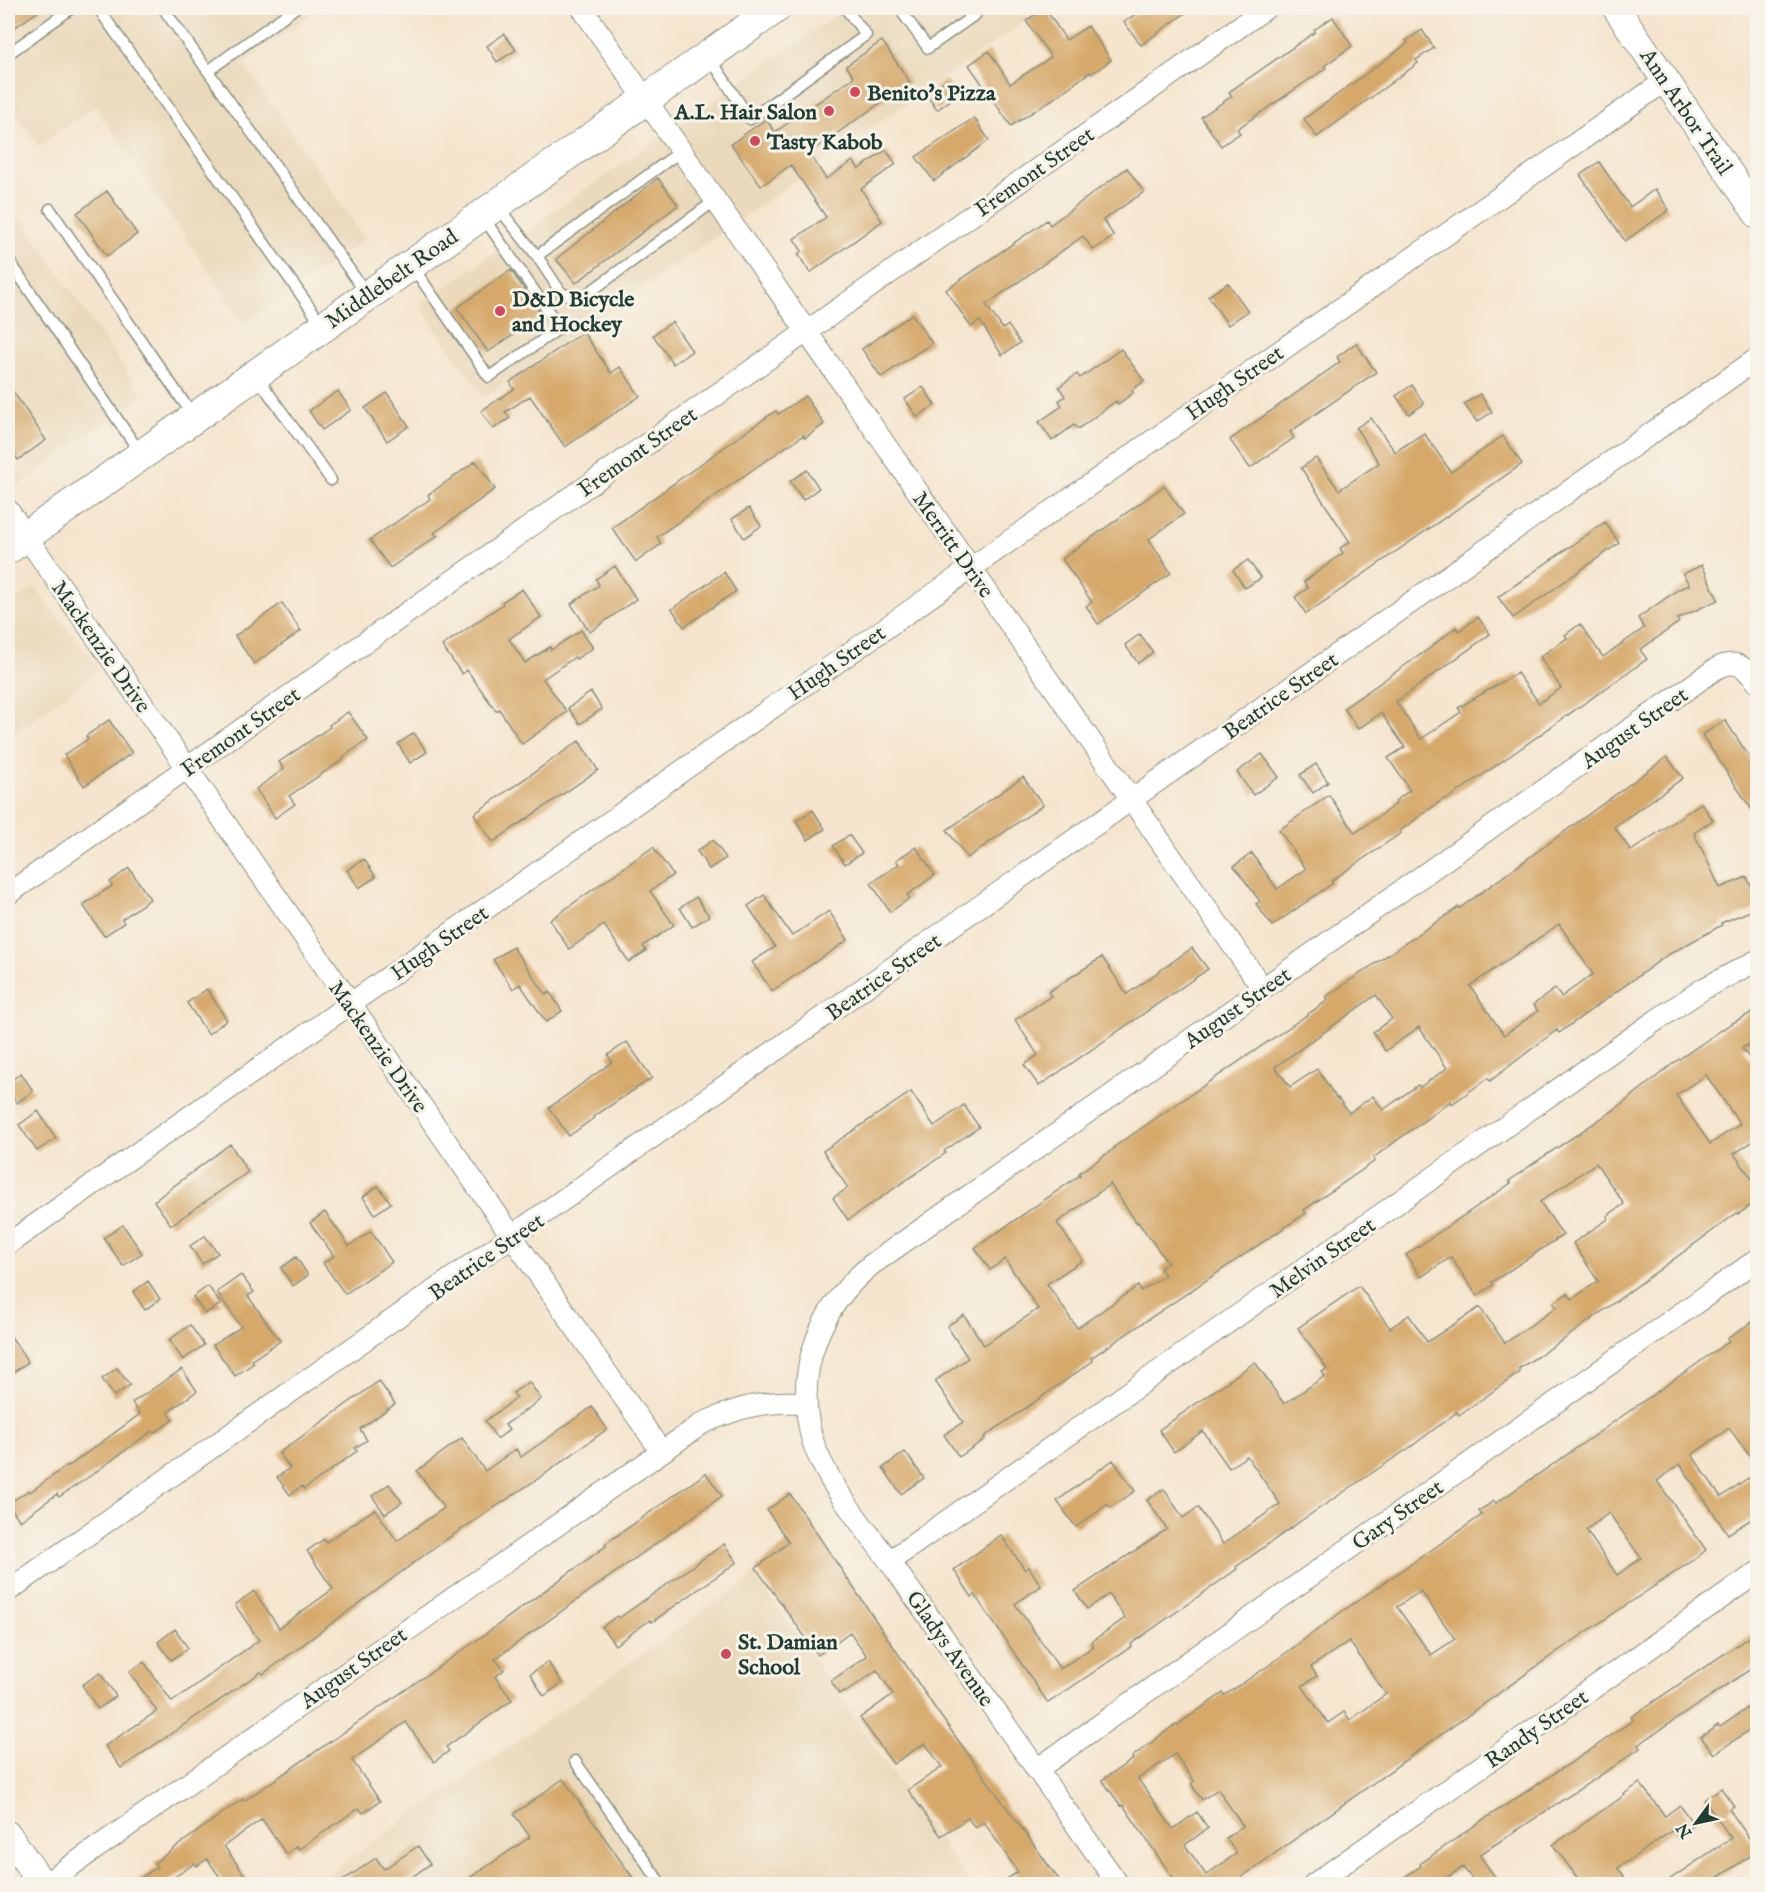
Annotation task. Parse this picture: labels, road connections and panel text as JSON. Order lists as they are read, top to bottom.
{
  "streets": {
    "main road": ["Middlebelt Road"],
    "street": [
      "Ann Arbor Trail",
      "Fremont Street",
      "Hugh Street",
      "Merritt Drive",
      "Mackenzie Drive",
      "Beatrice Street",
      "August Street",
      "Melvin Street",
      "Gary Street",
      "Gladys Avenue",
      "Randy Street"
    ]
  },
  "crossings": [
    ["Ann Arbor Trail", "Hugh Street"],
    ["Fremont Street", "Merritt Drive"],
    ["Fremont Street", "Mackenzie Drive"],
    ["Middlebelt Road", "Merritt Drive"],
    ["Middlebelt Road", "Mackenzie Drive"],
    ["Hugh Street", "Merritt Drive"],
    ["Hugh Street", "Mackenzie Drive"],
    ["Merritt Drive", "Beatrice Street"],
    ["Merritt Drive", "August Street"],
    ["Mackenzie Drive", "Beatrice Street"],
    ["Mackenzie Drive", "August Street"],
    ["August Street", "Gladys Avenue"],
    ["Melvin Street", "Gladys Avenue"],
    ["Gary Street", "Gladys Avenue"]
  ],
  "places": [
    "Benito's Pizza",
    "A.L. Hair Salon",
    "Tasty Kabob",
    "D&D Bicycle and Hockey",
    "St. Damian School"
  ],
  "north": "bottom left"
}
